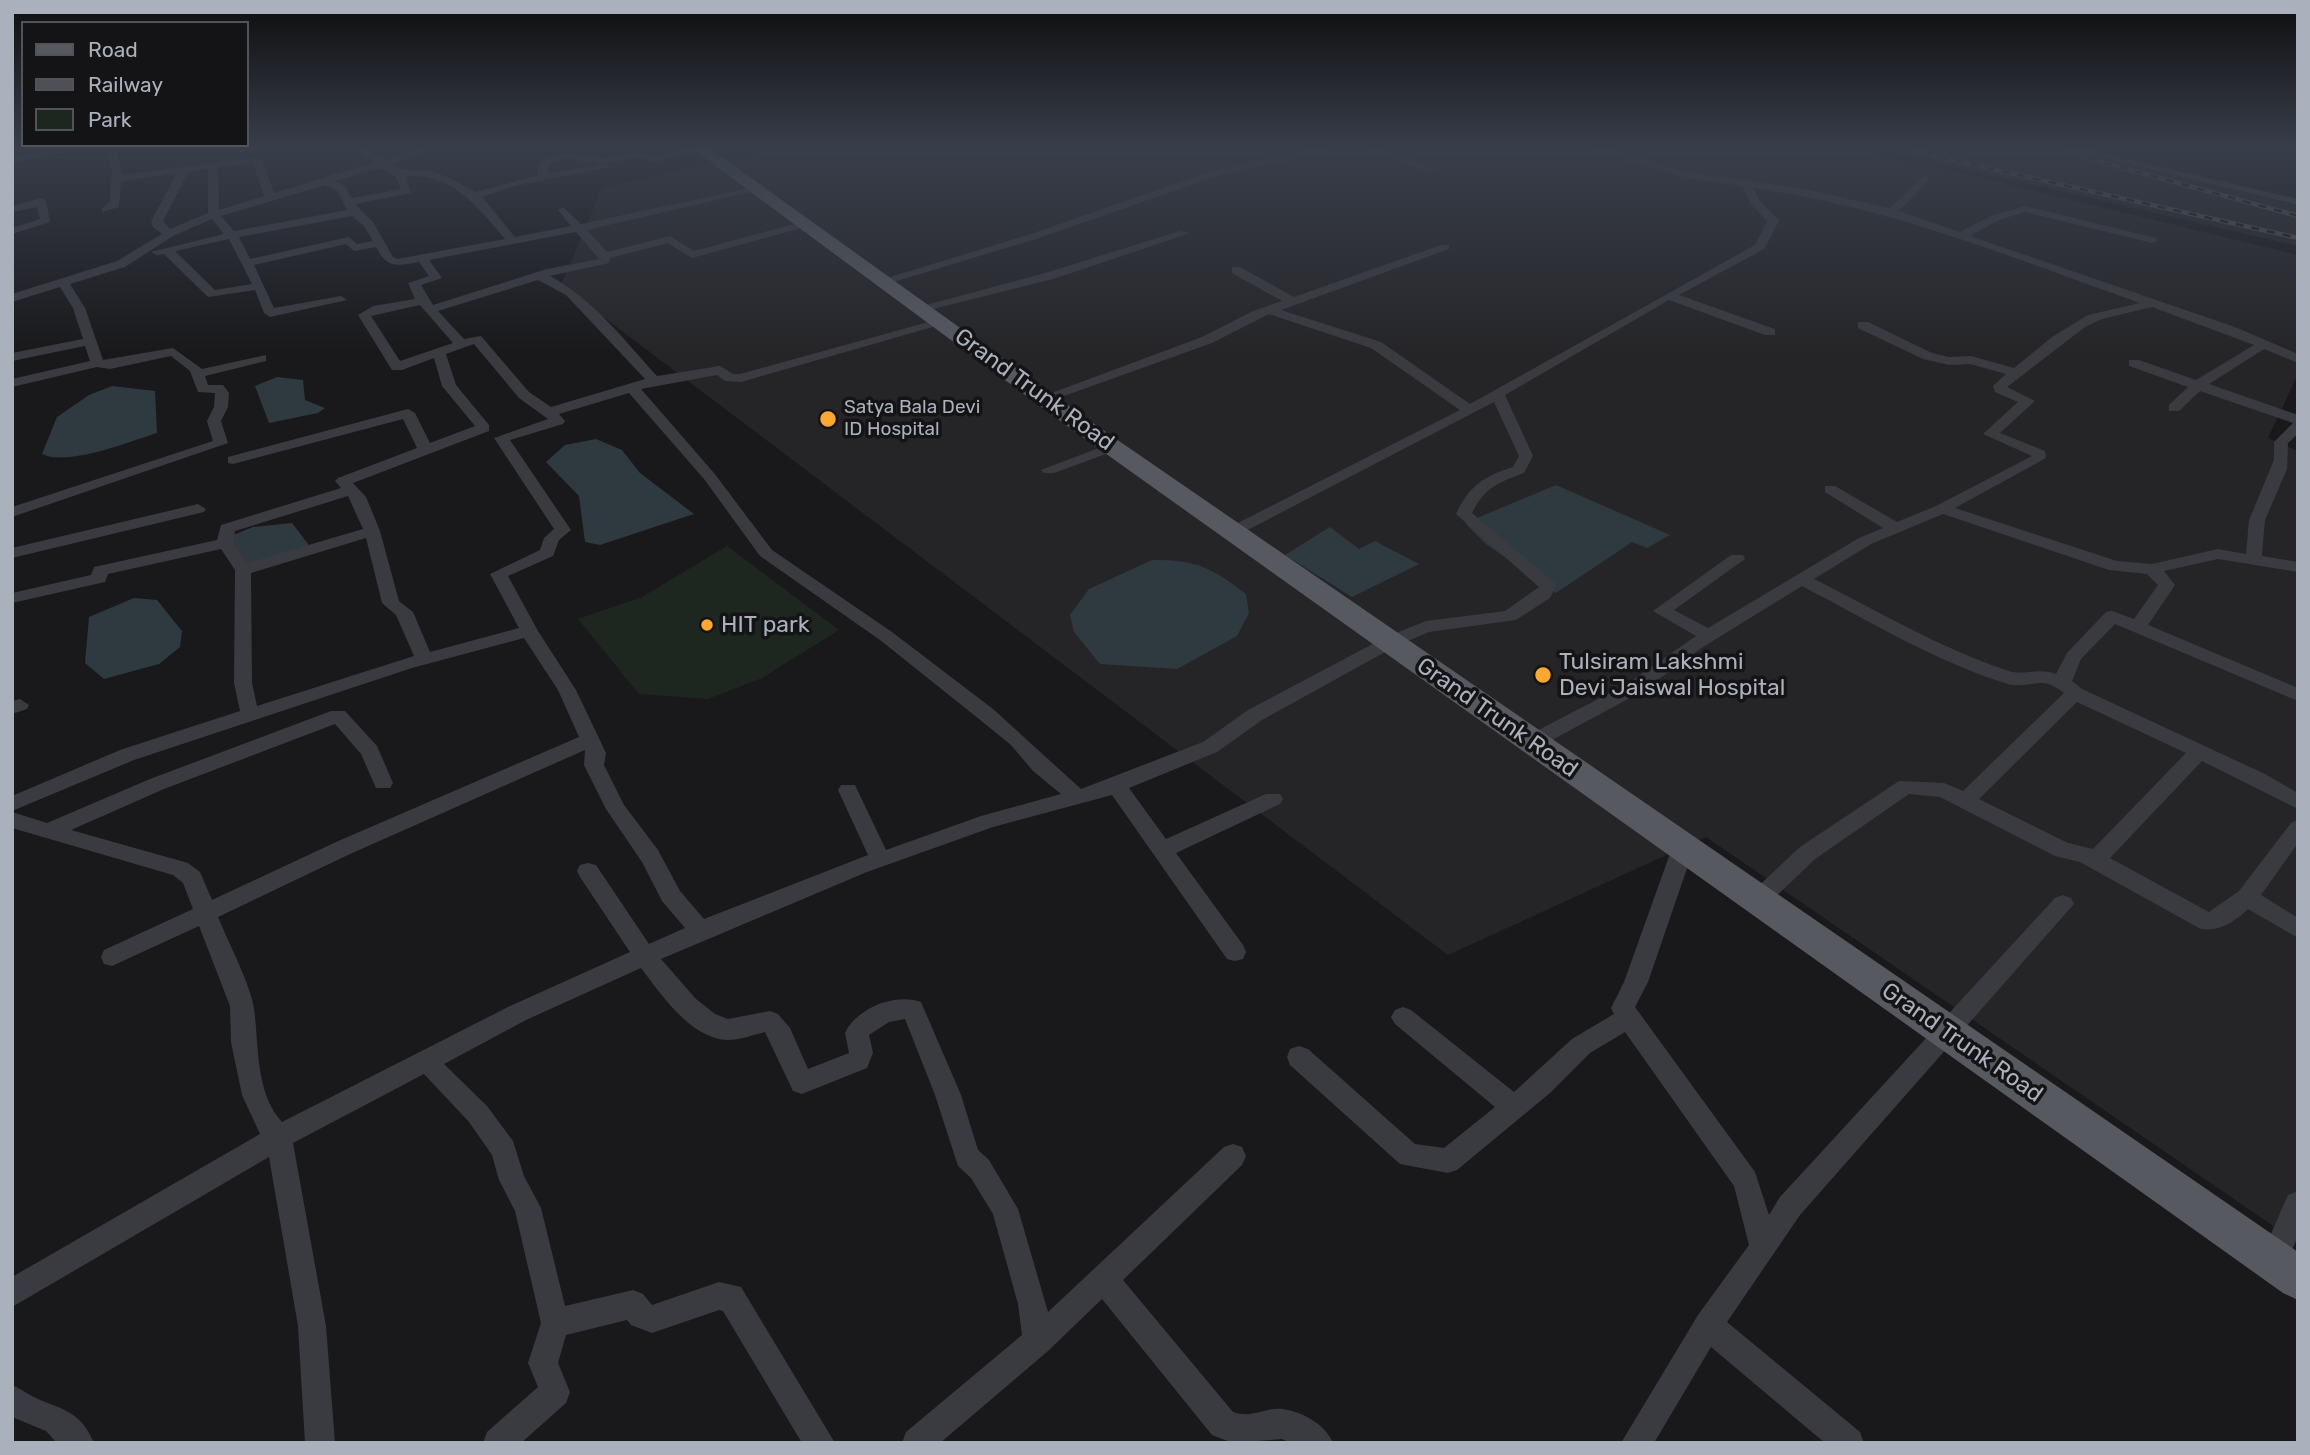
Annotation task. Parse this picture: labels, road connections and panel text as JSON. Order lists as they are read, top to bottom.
{
  "streets": {
    "main road": ["Grand Trunk Road"]
  },
  "places": ["Satya Bala Devi ID Hospital", "HIT park", "Tulsiram Lakshmi Devi Jaiswal Hospital"],
  "legend": ["Road", "Railway", "Park"]
}
